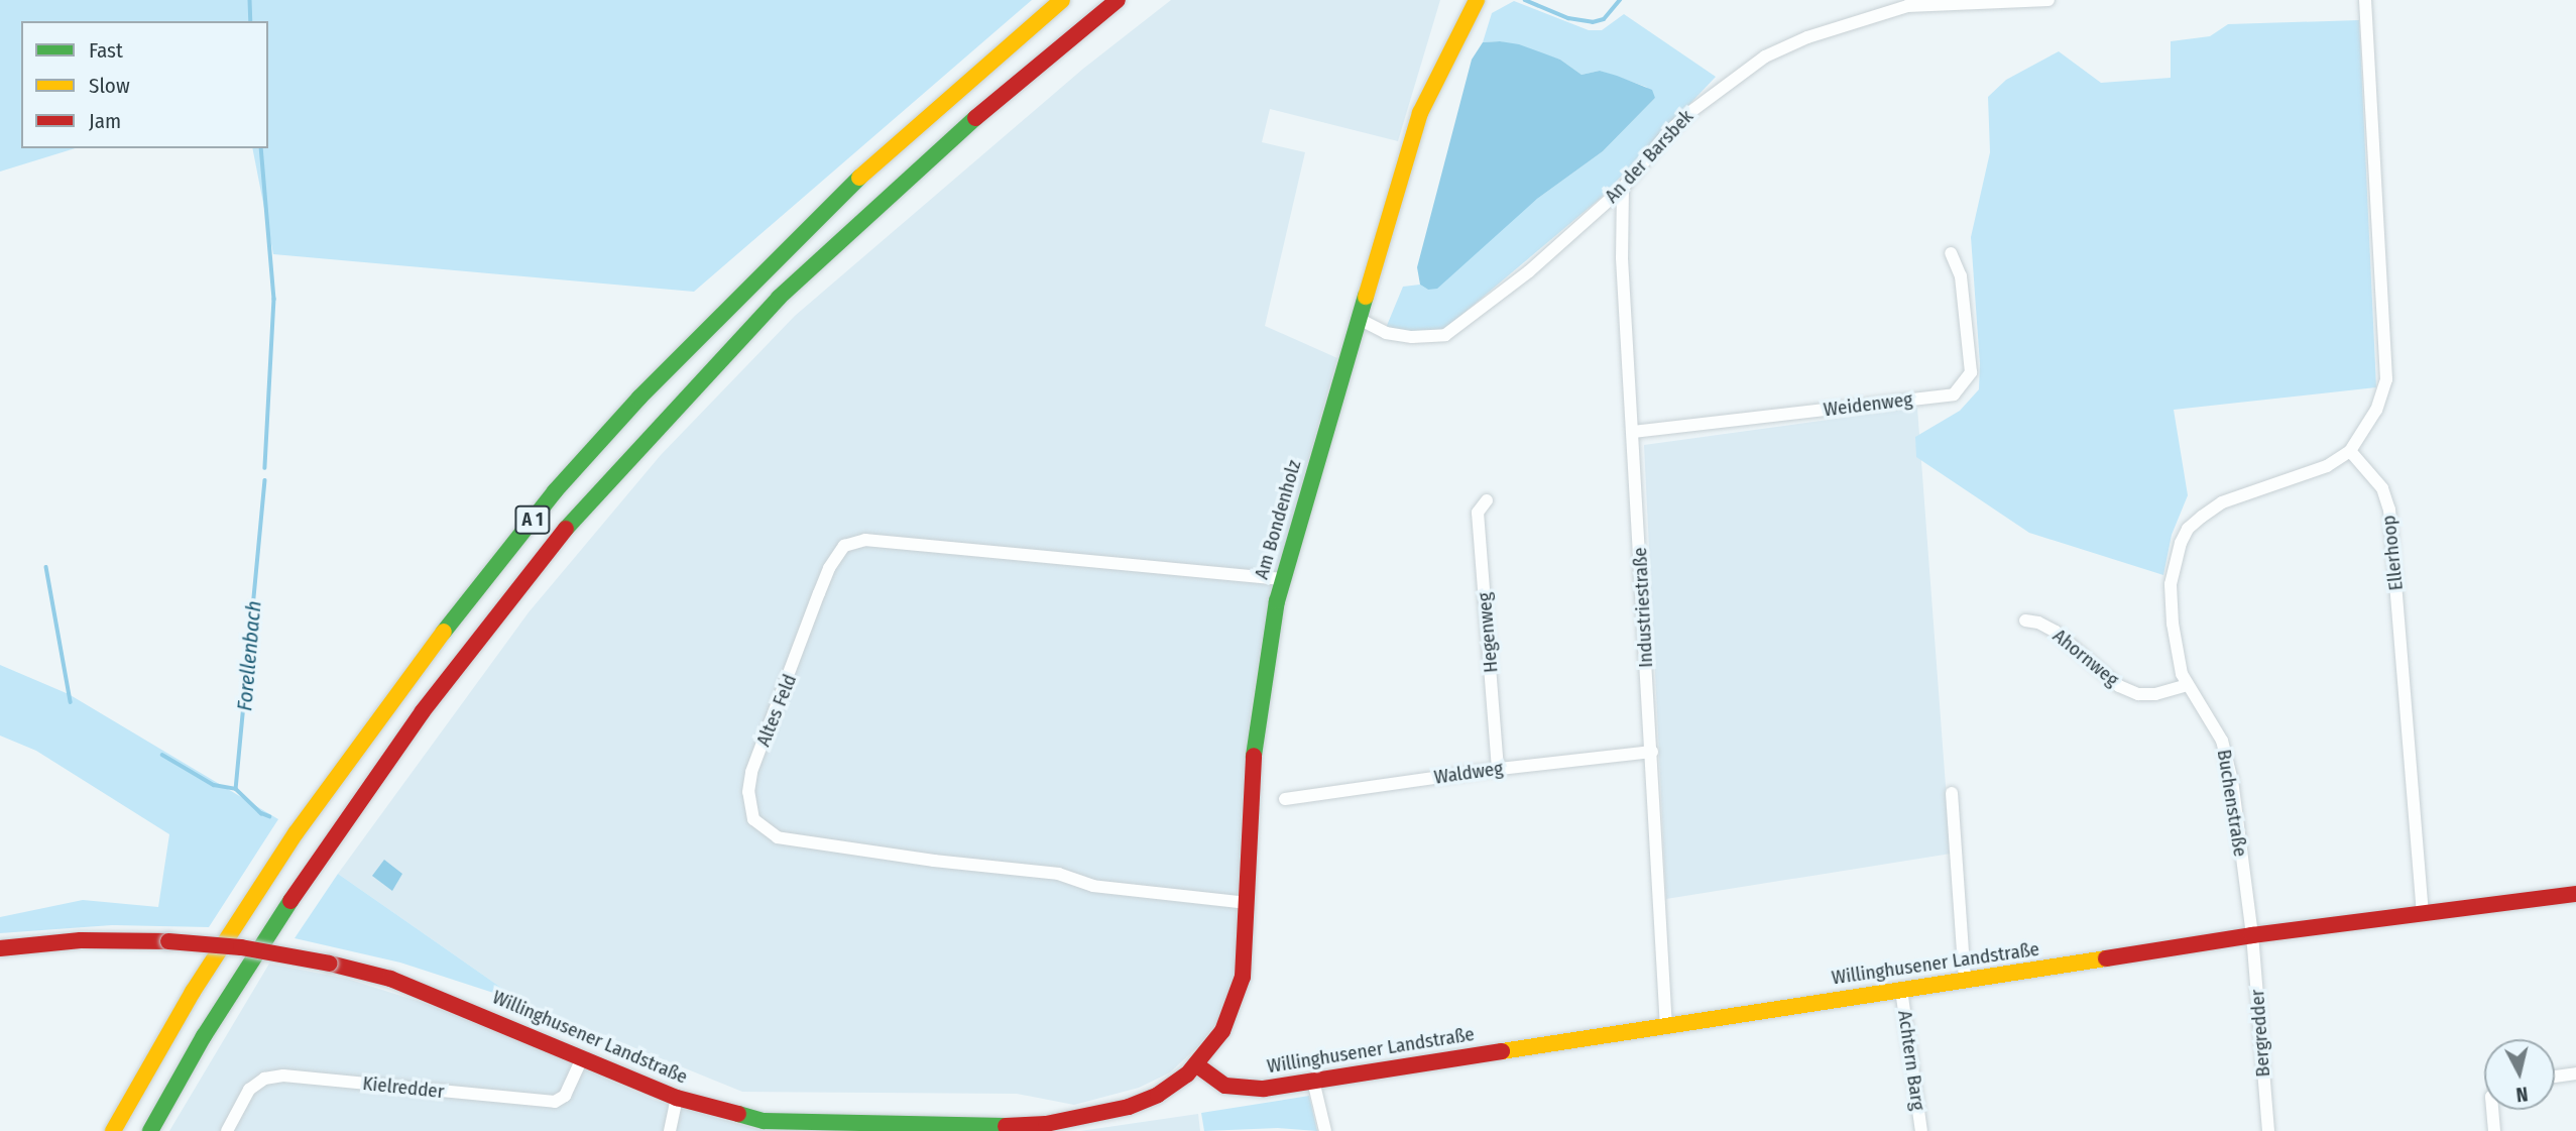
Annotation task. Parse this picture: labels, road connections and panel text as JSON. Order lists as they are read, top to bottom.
{
  "streets": {
    "main road": ["A 1", "Am Bondenholz", "Willinghusener Landstraße"],
    "street": [
      "An der Barsbek",
      "Weidenweg",
      "Ellerhoop",
      "Industriestraße",
      "Hegenweg",
      "Ahornweg",
      "Altes Feld",
      "Waldweg",
      "Buchenstraße",
      "Bergredder",
      "Achtern Barg",
      "Kielredder"
    ]
  },
  "crossings": [
    ["An der Barsbek", "Am Bondenholz"],
    ["An der Barsbek", "Industriestraße"],
    ["Weidenweg", "Industriestraße"],
    ["Am Bondenholz", "Altes Feld"],
    ["Am Bondenholz", "Willinghusener Landstraße"],
    ["Ellerhoop", "Buchenstraße"],
    ["Ellerhoop", "Willinghusener Landstraße"],
    ["Industriestraße", "Waldweg"],
    ["Industriestraße", "Willinghusener Landstraße"],
    ["Hegenweg", "Waldweg"],
    ["Ahornweg", "Buchenstraße"],
    ["Buchenstraße", "Willinghusener Landstraße"],
    ["Buchenstraße", "Bergredder"],
    ["Willinghusener Landstraße", "Bergredder"],
    ["Willinghusener Landstraße", "Achtern Barg"],
    ["Willinghusener Landstraße", "Kielredder"]
  ],
  "water": ["Forellenbach"],
  "legend": ["Fast", "Slow", "Jam"],
  "north": "bottom"
}
